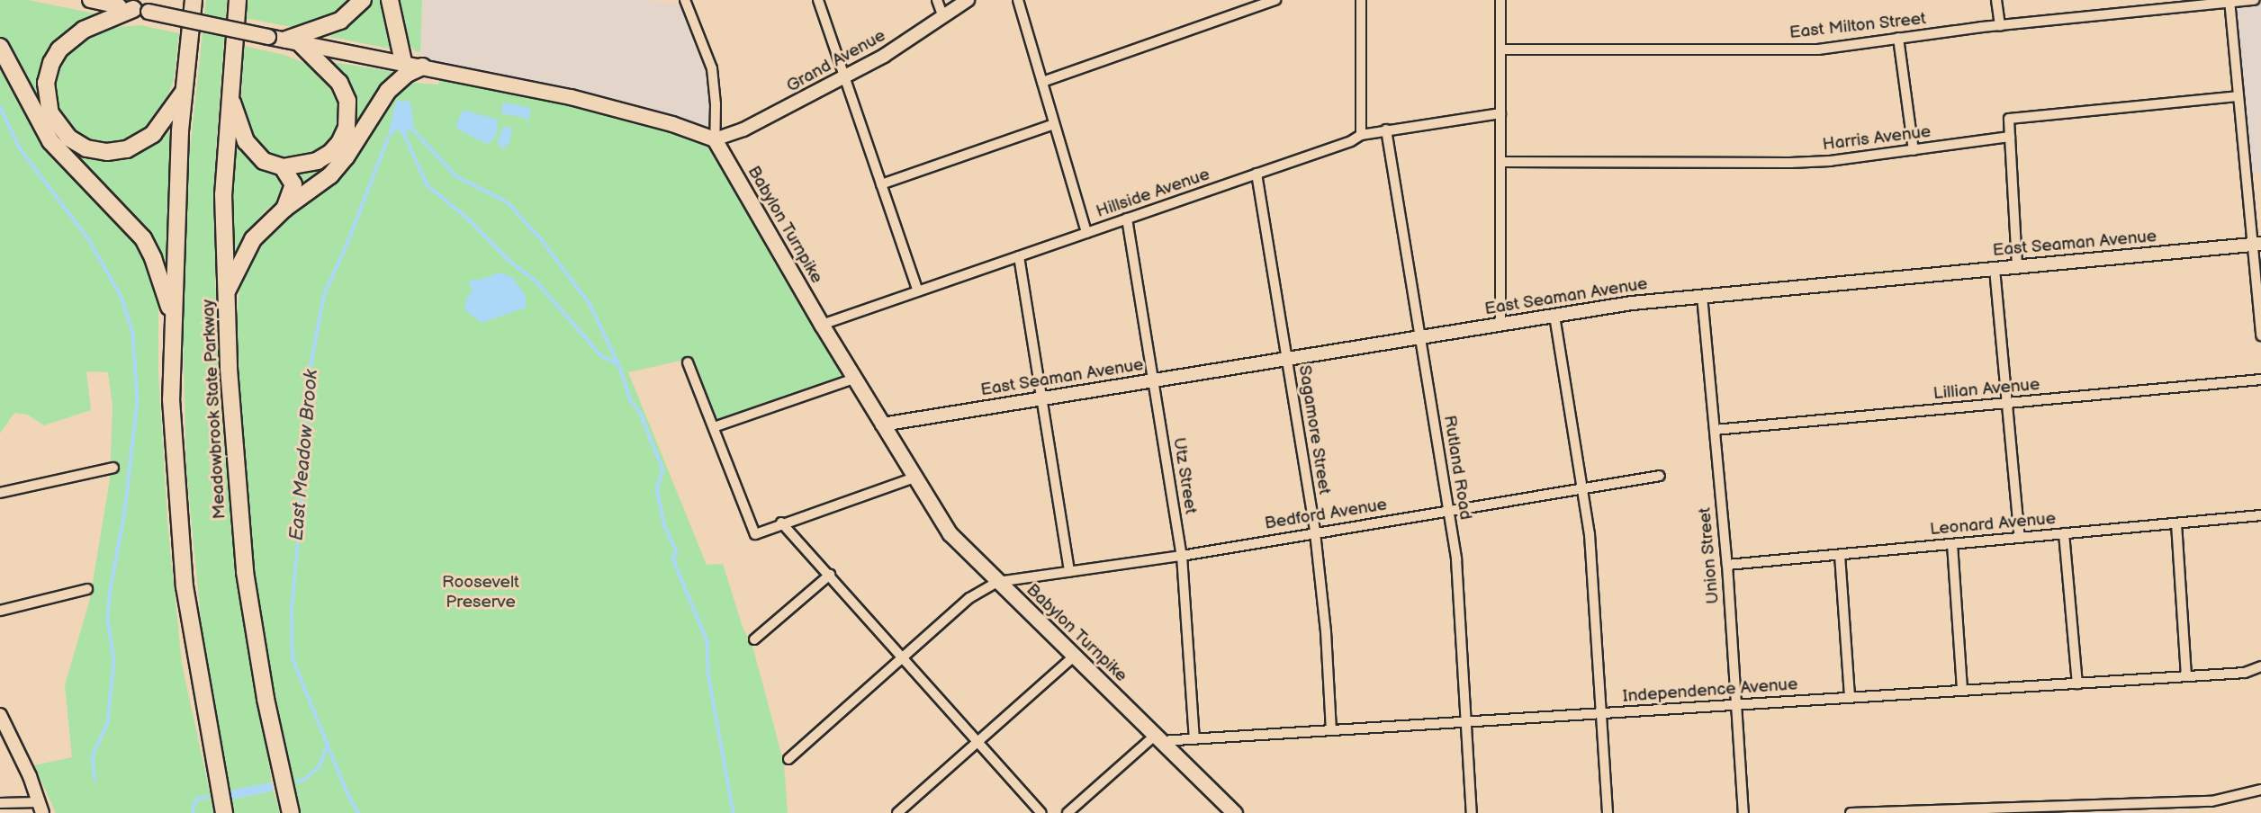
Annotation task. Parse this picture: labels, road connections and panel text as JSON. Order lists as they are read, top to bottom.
{
  "streets": {
    "highway": ["Meadowbrook State Parkway"],
    "main road": ["Grand Avenue", "Babylon Turnpike", "East Seaman Avenue"],
    "street": [
      "East Milton Street",
      "Harris Avenue",
      "Hillside Avenue",
      "Lillian Avenue",
      "Sagamore Street",
      "Rutland Road",
      "Utz Street",
      "Bedford Avenue",
      "Leonard Avenue",
      "Union Street",
      "Independence Avenue"
    ]
  },
  "crossings": [
    ["Grand Avenue", "Babylon Turnpike"],
    ["Hillside Avenue", "Babylon Turnpike"],
    ["Hillside Avenue", "Sagamore Street"],
    ["Hillside Avenue", "Rutland Road"],
    ["Hillside Avenue", "Utz Street"],
    ["Babylon Turnpike", "East Seaman Avenue"],
    ["Babylon Turnpike", "Bedford Avenue"],
    ["Babylon Turnpike", "Independence Avenue"],
    ["East Seaman Avenue", "Sagamore Street"],
    ["East Seaman Avenue", "Rutland Road"],
    ["East Seaman Avenue", "Utz Street"],
    ["East Seaman Avenue", "Union Street"],
    ["Lillian Avenue", "Union Street"],
    ["Sagamore Street", "Bedford Avenue"],
    ["Sagamore Street", "Independence Avenue"],
    ["Rutland Road", "Bedford Avenue"],
    ["Rutland Road", "Independence Avenue"],
    ["Utz Street", "Bedford Avenue"],
    ["Utz Street", "Independence Avenue"],
    ["Leonard Avenue", "Union Street"],
    ["Union Street", "Independence Avenue"]
  ],
  "water": ["East Meadow Brook"],
  "parks": ["Roosevelt Preserve"]
}
